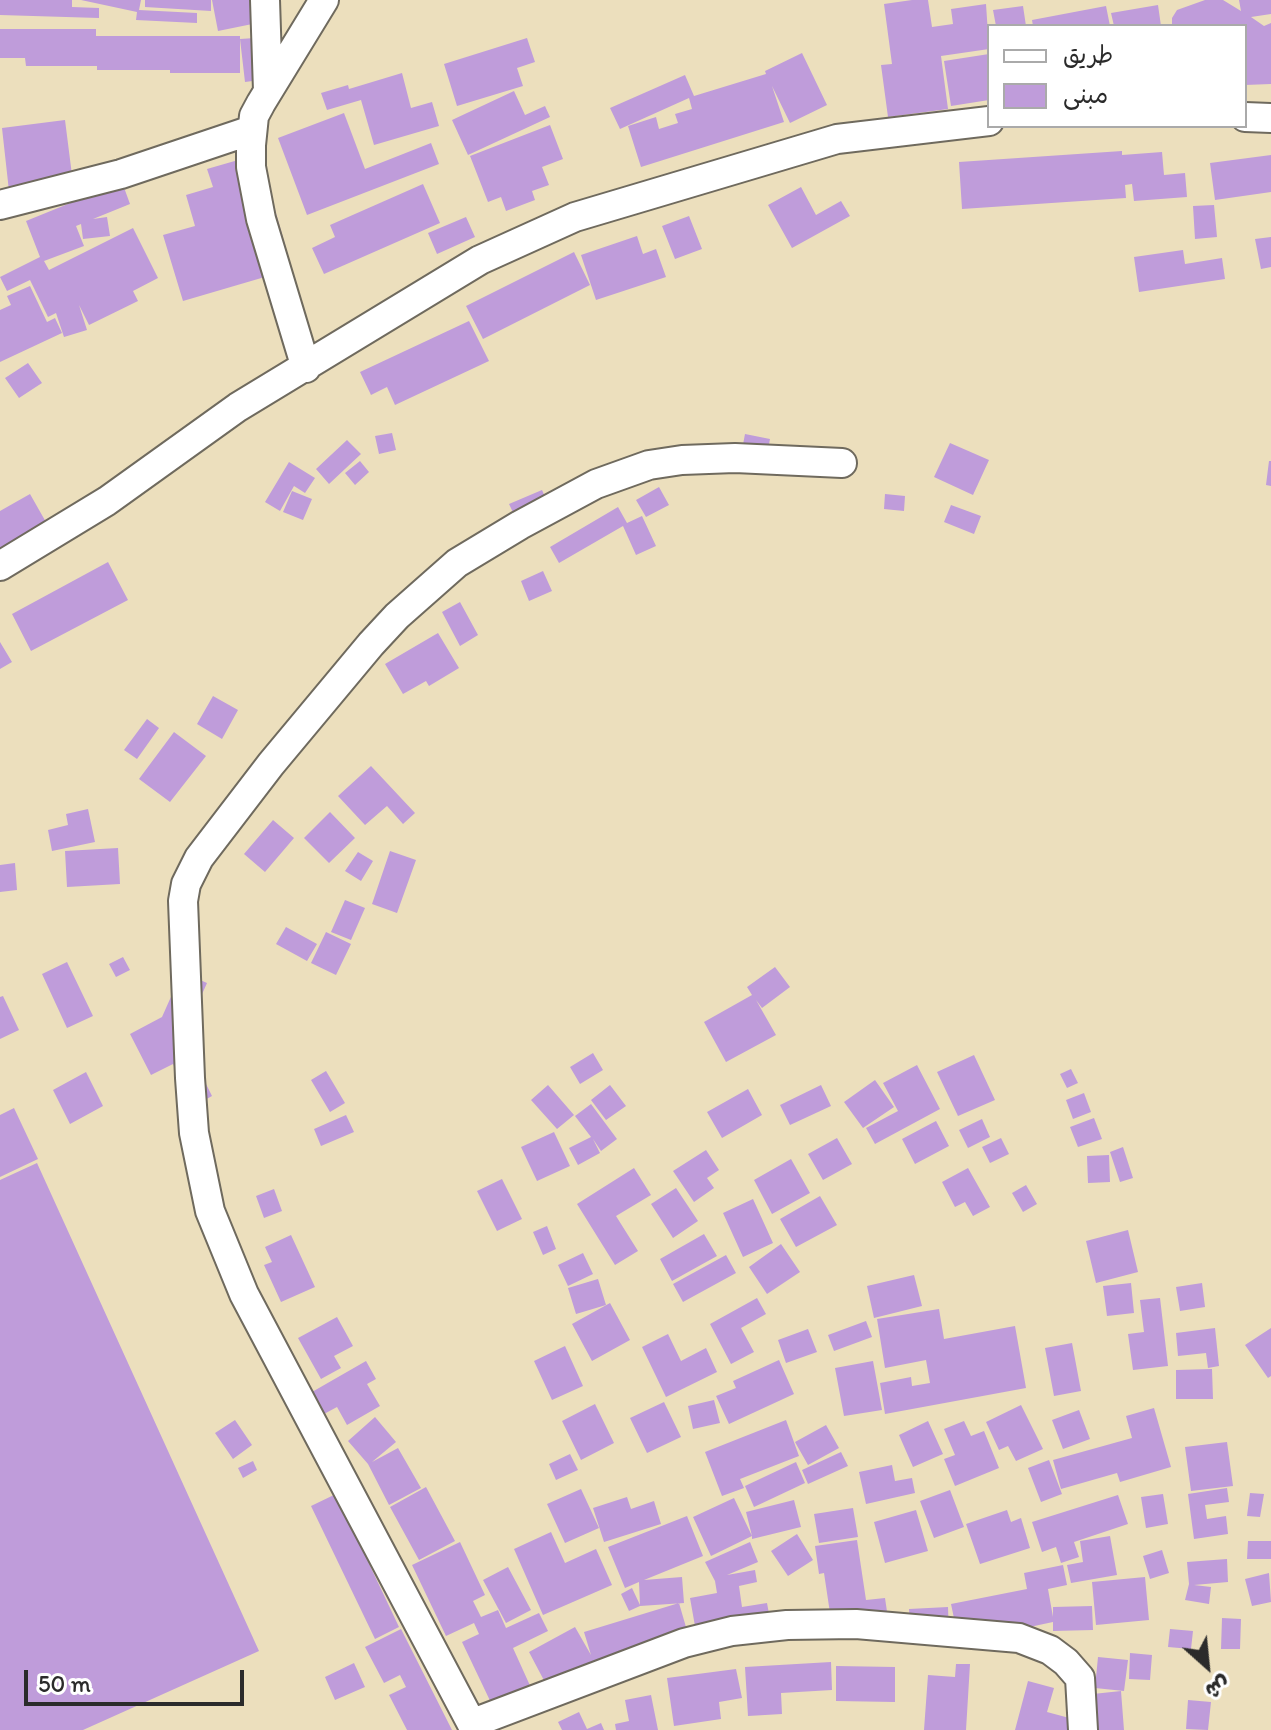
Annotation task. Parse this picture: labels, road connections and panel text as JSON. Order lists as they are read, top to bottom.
{
  "legend": ["طريق", "مبنى"],
  "scale_bar": "50 m",
  "north": "bottom right"
}
